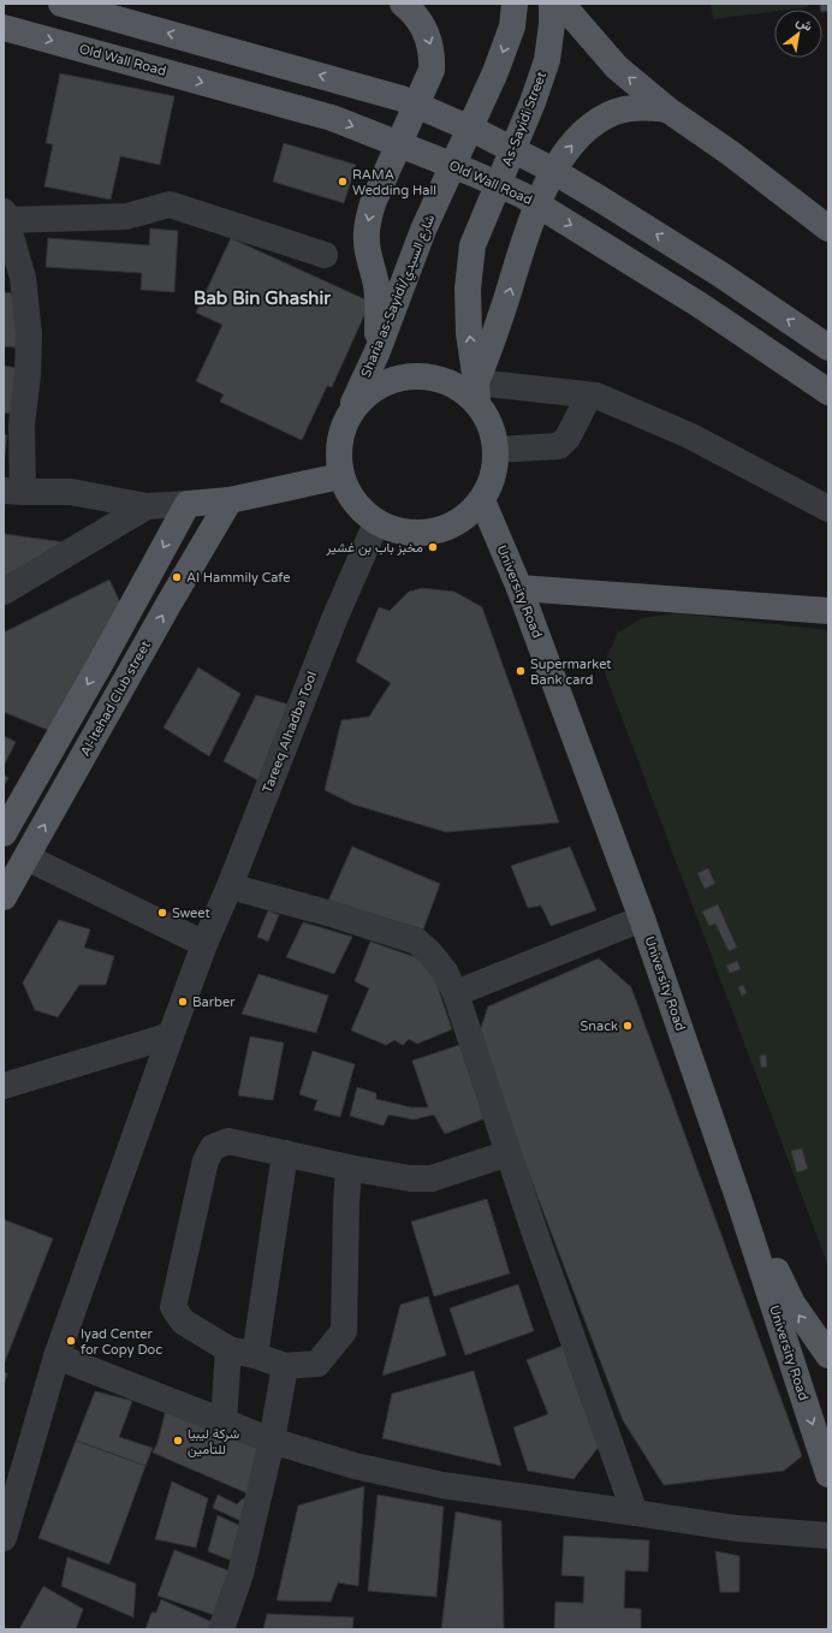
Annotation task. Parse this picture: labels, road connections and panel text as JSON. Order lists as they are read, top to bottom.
{
  "streets": {
    "main road": [
      "Old Wall Road",
      "As-Sayidi Street",
      "Sharia as-Sayidi/شارع السيدي",
      "University Road",
      "Al-Itehad Club street"
    ],
    "street": ["Tareeq Alhadba Tool"]
  },
  "crossings": [
    ["As-Sayidi Street", "Sharia as-Sayidi/شارع السيدي"],
    ["As-Sayidi Street", "University Road"],
    ["As-Sayidi Street", "Tareeq Alhadba Tool"],
    ["Sharia as-Sayidi/شارع السيدي", "University Road"],
    ["Sharia as-Sayidi/شارع السيدي", "Tareeq Alhadba Tool"],
    ["University Road", "Tareeq Alhadba Tool"]
  ],
  "one_way": ["Sharia as-Sayidi/شارع السيدي"],
  "districts": ["Bab Bin Ghashir"],
  "places": [
    "RAMA Wedding Hall",
    "مخبز باب بن غشير",
    "Al Hammily Cafe",
    "Supermarket Bank card",
    "Sweet",
    "Barber",
    "Snack",
    "Iyad Center for Copy Doc",
    "شركة ليبيا للتأمين"
  ],
  "north": "top right"
}
